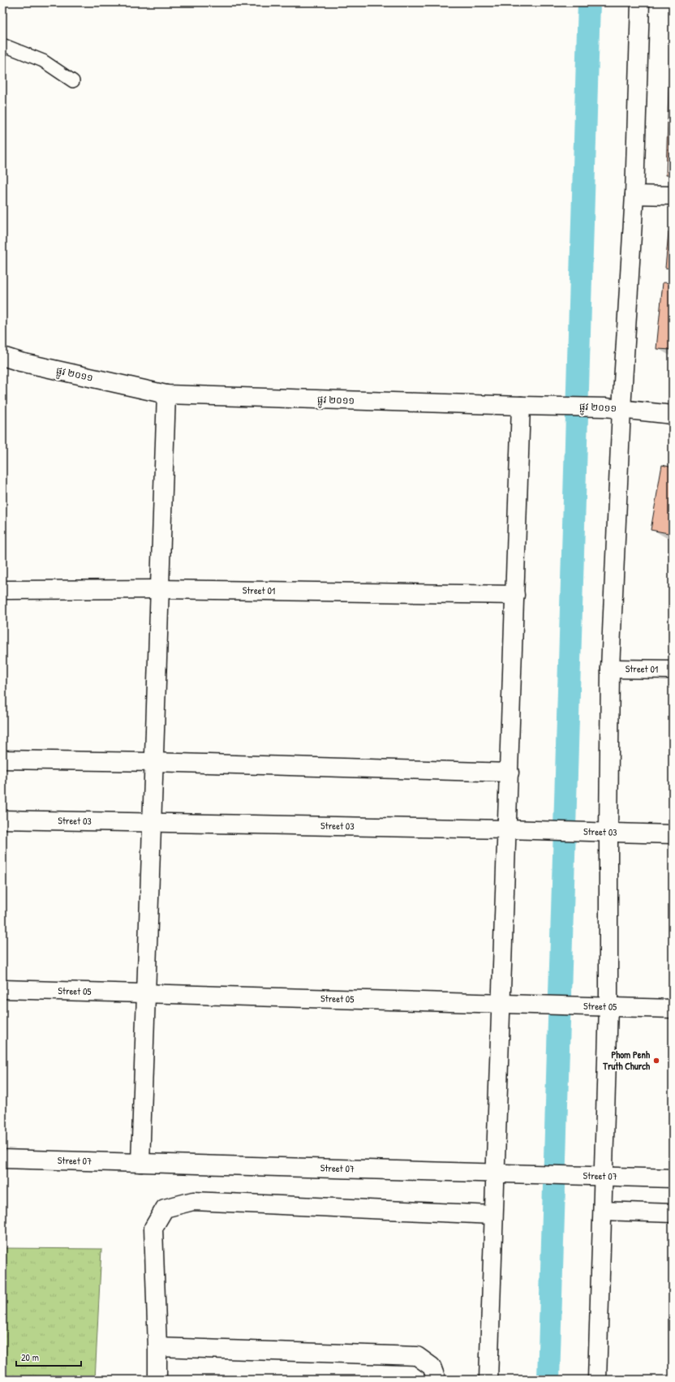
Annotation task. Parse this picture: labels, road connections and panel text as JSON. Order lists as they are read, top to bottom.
{
  "streets": {
    "street": [
      "ផ្លូវ ២០១១",
      "Street 01",
      "Street 03",
      "Street 05",
      "Street 07"
    ]
  },
  "places": ["Phom Penh Truth Church"],
  "scale_bar": "20 m"
}
